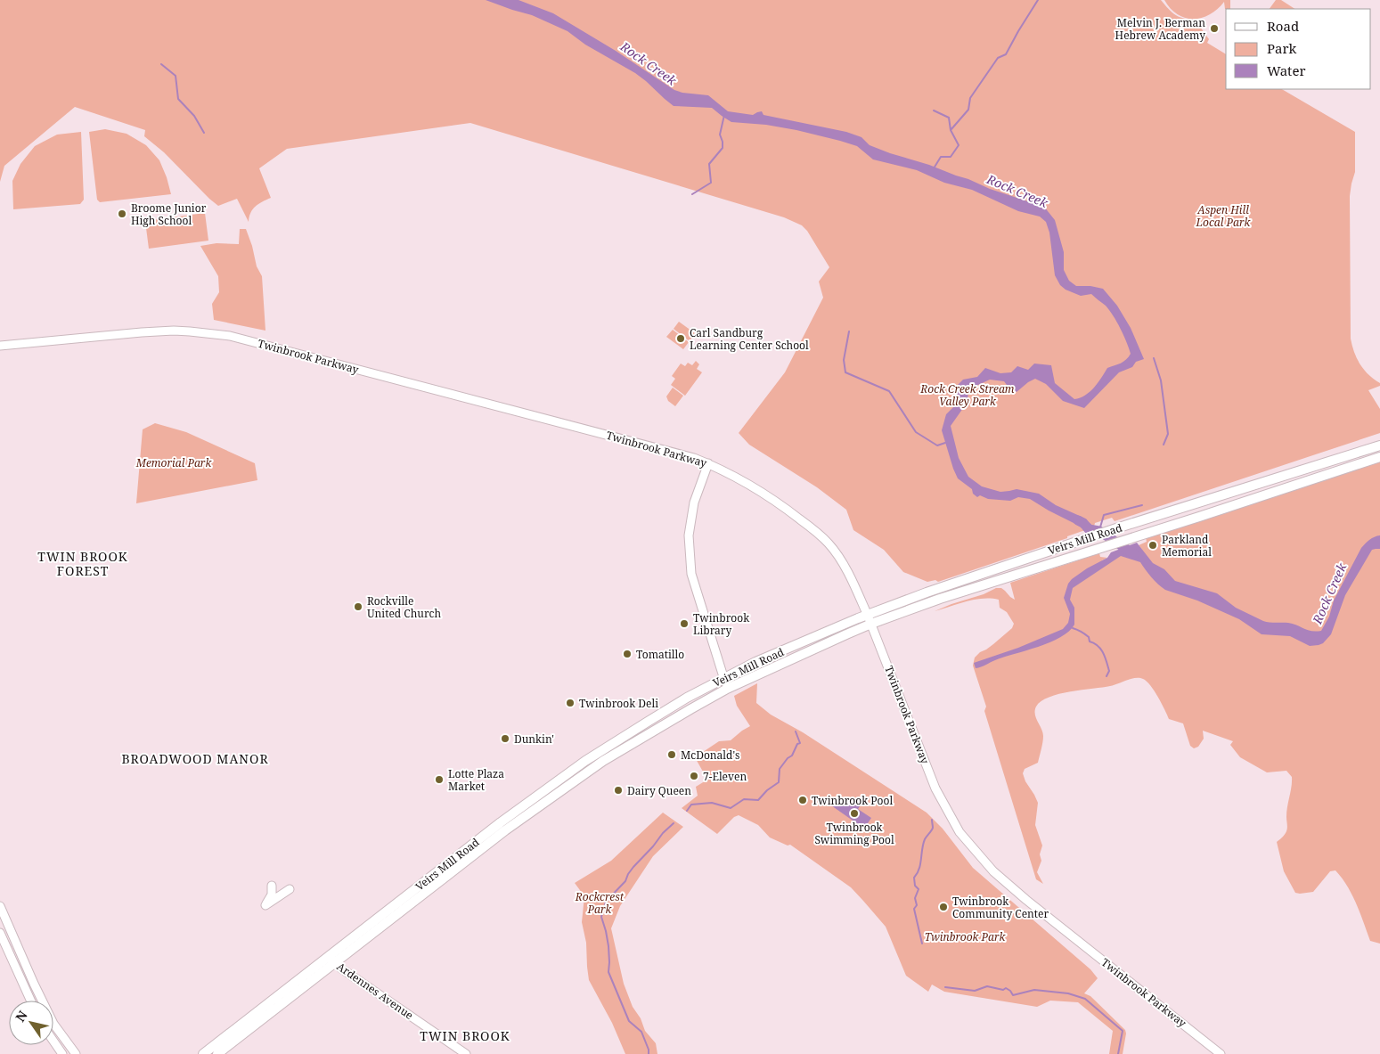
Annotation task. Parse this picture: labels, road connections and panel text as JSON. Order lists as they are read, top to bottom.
{
  "streets": {
    "main road": ["Veirs Mill Road"],
    "street": ["Twinbrook Parkway", "Ardennes Avenue"]
  },
  "crossings": [
    ["Twinbrook Parkway", "Veirs Mill Road"],
    ["Veirs Mill Road", "Ardennes Avenue"]
  ],
  "districts": ["TWIN BROOK FOREST", "BROADWOOD MANOR", "TWIN BROOK"],
  "water": ["Rock Creek"],
  "parks": [
    "Aspen Hill Local Park",
    "Rock Creek Stream Valley Park",
    "Memorial Park",
    "Rockcrest Park",
    "Twinbrook Park"
  ],
  "places": [
    "Melvin J. Berman Hebrew Academy",
    "Broome Junior High School",
    "Carl Sandburg Learning Center School",
    "Parkland Memorial",
    "Rockville United Church",
    "Twinbrook Library",
    "Tomatillo",
    "Twinbrook Deli",
    "Dunkin'",
    "McDonald's",
    "7-Eleven",
    "Lotte Plaza Market",
    "Dairy Queen",
    "Twinbrook Pool",
    "Twinbrook Swimming Pool",
    "Twinbrook Community Center"
  ],
  "legend": ["Road", "Park", "Water"],
  "north": "top left"
}
